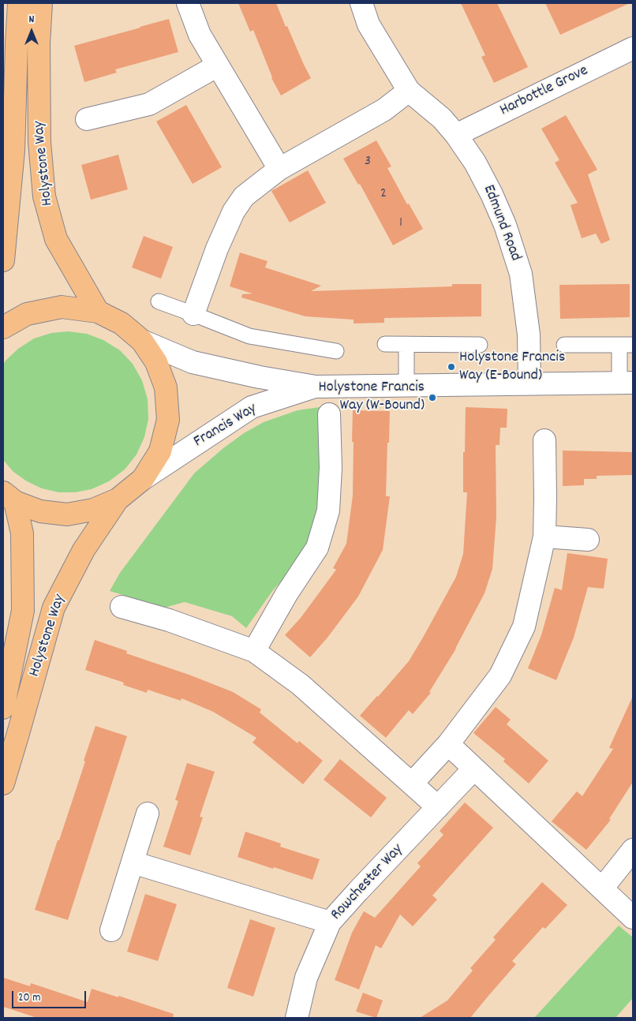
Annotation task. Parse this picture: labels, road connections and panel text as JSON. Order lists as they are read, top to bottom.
{
  "streets": {
    "main road": ["Holystone Way"],
    "street": [
      "Harbottle Grove",
      "Edmund Road",
      "Francis Way",
      "Rowchester Way"
    ]
  },
  "crossings": [
    ["Harbottle Grove", "Edmund Road"],
    ["Holystone Way", "Francis Way"],
    ["Edmund Road", "Francis Way"]
  ],
  "places": ["Holystone Francis Way (E-Bound)", "Holystone Francis Way (W-Bound)"],
  "house_numbers": ["3", "2", "1"],
  "scale_bar": "20 m",
  "north": "top"
}
